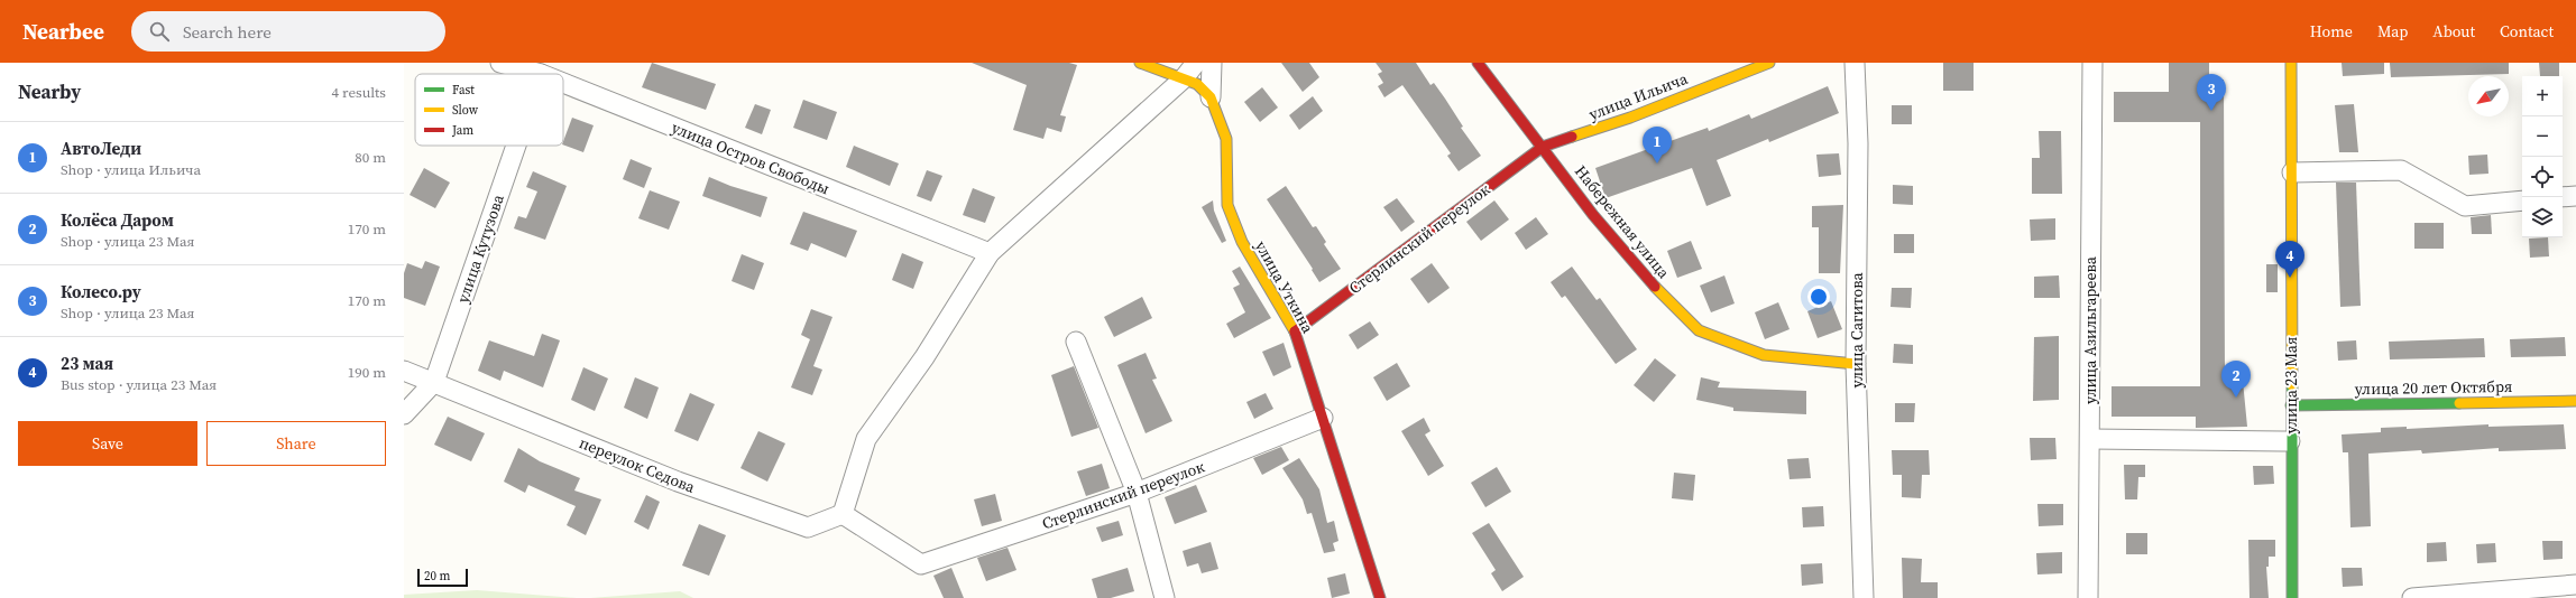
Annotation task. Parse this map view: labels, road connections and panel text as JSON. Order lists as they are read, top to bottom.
{
  "streets": {
    "street": [
      "улица Ильича",
      "улица Остров Свободы",
      "Набережная улица",
      "Стерлинский переулок",
      "улица Кутузова",
      "улица Уткина",
      "улица Сагитова",
      "улица Азильгареева",
      "улица 23 Мая",
      "улица 20 лет Октября",
      "переулок Седова"
    ]
  },
  "crossings": [
    ["улица Ильича", "Набережная улица"],
    ["улица Ильича", "Стерлинский переулок"],
    ["Набережная улица", "Стерлинский переулок"],
    ["Набережная улица", "улица Сагитова"],
    ["Стерлинский переулок", "улица Уткина"],
    ["Стерлинский переулок", "переулок Седова"],
    ["улица Кутузова", "переулок Седова"],
    ["улица 23 Мая", "улица 20 лет Октября"]
  ],
  "legend": ["Fast", "Slow", "Jam"],
  "scale_bar": "20 m",
  "north": "bottom left",
  "page": {
    "header": "Nearbee",
    "search": "Search here",
    "nav": [
      "Home",
      "Map",
      "About",
      "Contact"
    ],
    "heading": ["Nearby", "4 results"],
    "pins": [
      "3",
      "1",
      "4",
      "2"
    ],
    "map_buttons": ["+", "−"],
    "list": [
      {
        "mark": "1",
        "name": "АвтоЛеди",
        "note": "Shop · улица Ильича",
        "value": "80 m"
      },
      {
        "mark": "2",
        "name": "Колёса Даром",
        "note": "Shop · улица 23 Мая",
        "value": "170 m"
      },
      {
        "mark": "3",
        "name": "Колесо.ру",
        "note": "Shop · улица 23 Мая",
        "value": "170 m"
      },
      {
        "mark": "4",
        "name": "23 мая",
        "note": "Bus stop · улица 23 Мая",
        "value": "190 m"
      }
    ],
    "buttons": ["Save", "Share"],
    "scale": "20 m"
  }
}
